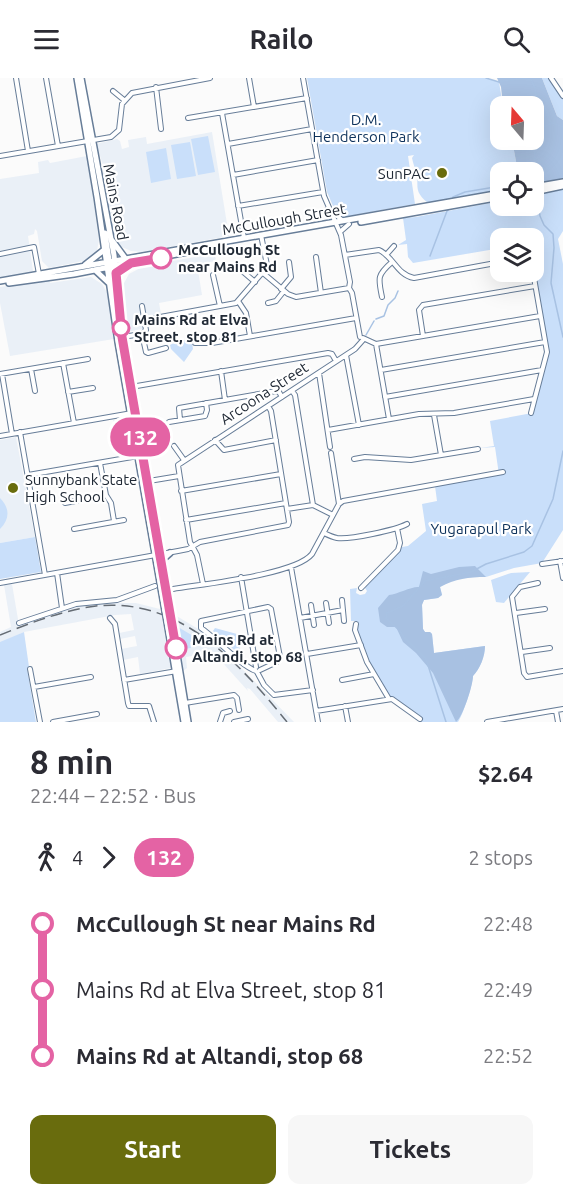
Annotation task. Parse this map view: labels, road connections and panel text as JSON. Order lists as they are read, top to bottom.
{
  "streets": {
    "main road": ["Mains Road", "McCullough Street"],
    "street": ["Arcoona Street"]
  },
  "crossings": [
    ["Mains Road", "McCullough Street"]
  ],
  "parks": ["D.M. Henderson Park", "Yugarapul Park"],
  "places": [
    "SunPAC",
    "McCullough St near Mains Rd",
    "Mains Rd at Elva Street, stop 81",
    "Sunnybank State High School",
    "Mains Rd at Altandi, stop 68"
  ],
  "lines": ["bus line 132"],
  "north": "top",
  "page": {
    "header": "Railo",
    "on_map": "132",
    "heading": ["8 min", "22:44 – 22:52 · Bus", "$2.64"],
    "legs": ["4", "132", "2 stops"],
    "list": [
      {
        "name": "McCullough St near Mains Rd",
        "value": "22:48"
      },
      {
        "name": "Mains Rd at Elva Street, stop 81",
        "value": "22:49"
      },
      {
        "name": "Mains Rd at Altandi, stop 68",
        "value": "22:52"
      }
    ],
    "buttons": ["Start", "Tickets"]
  }
}
